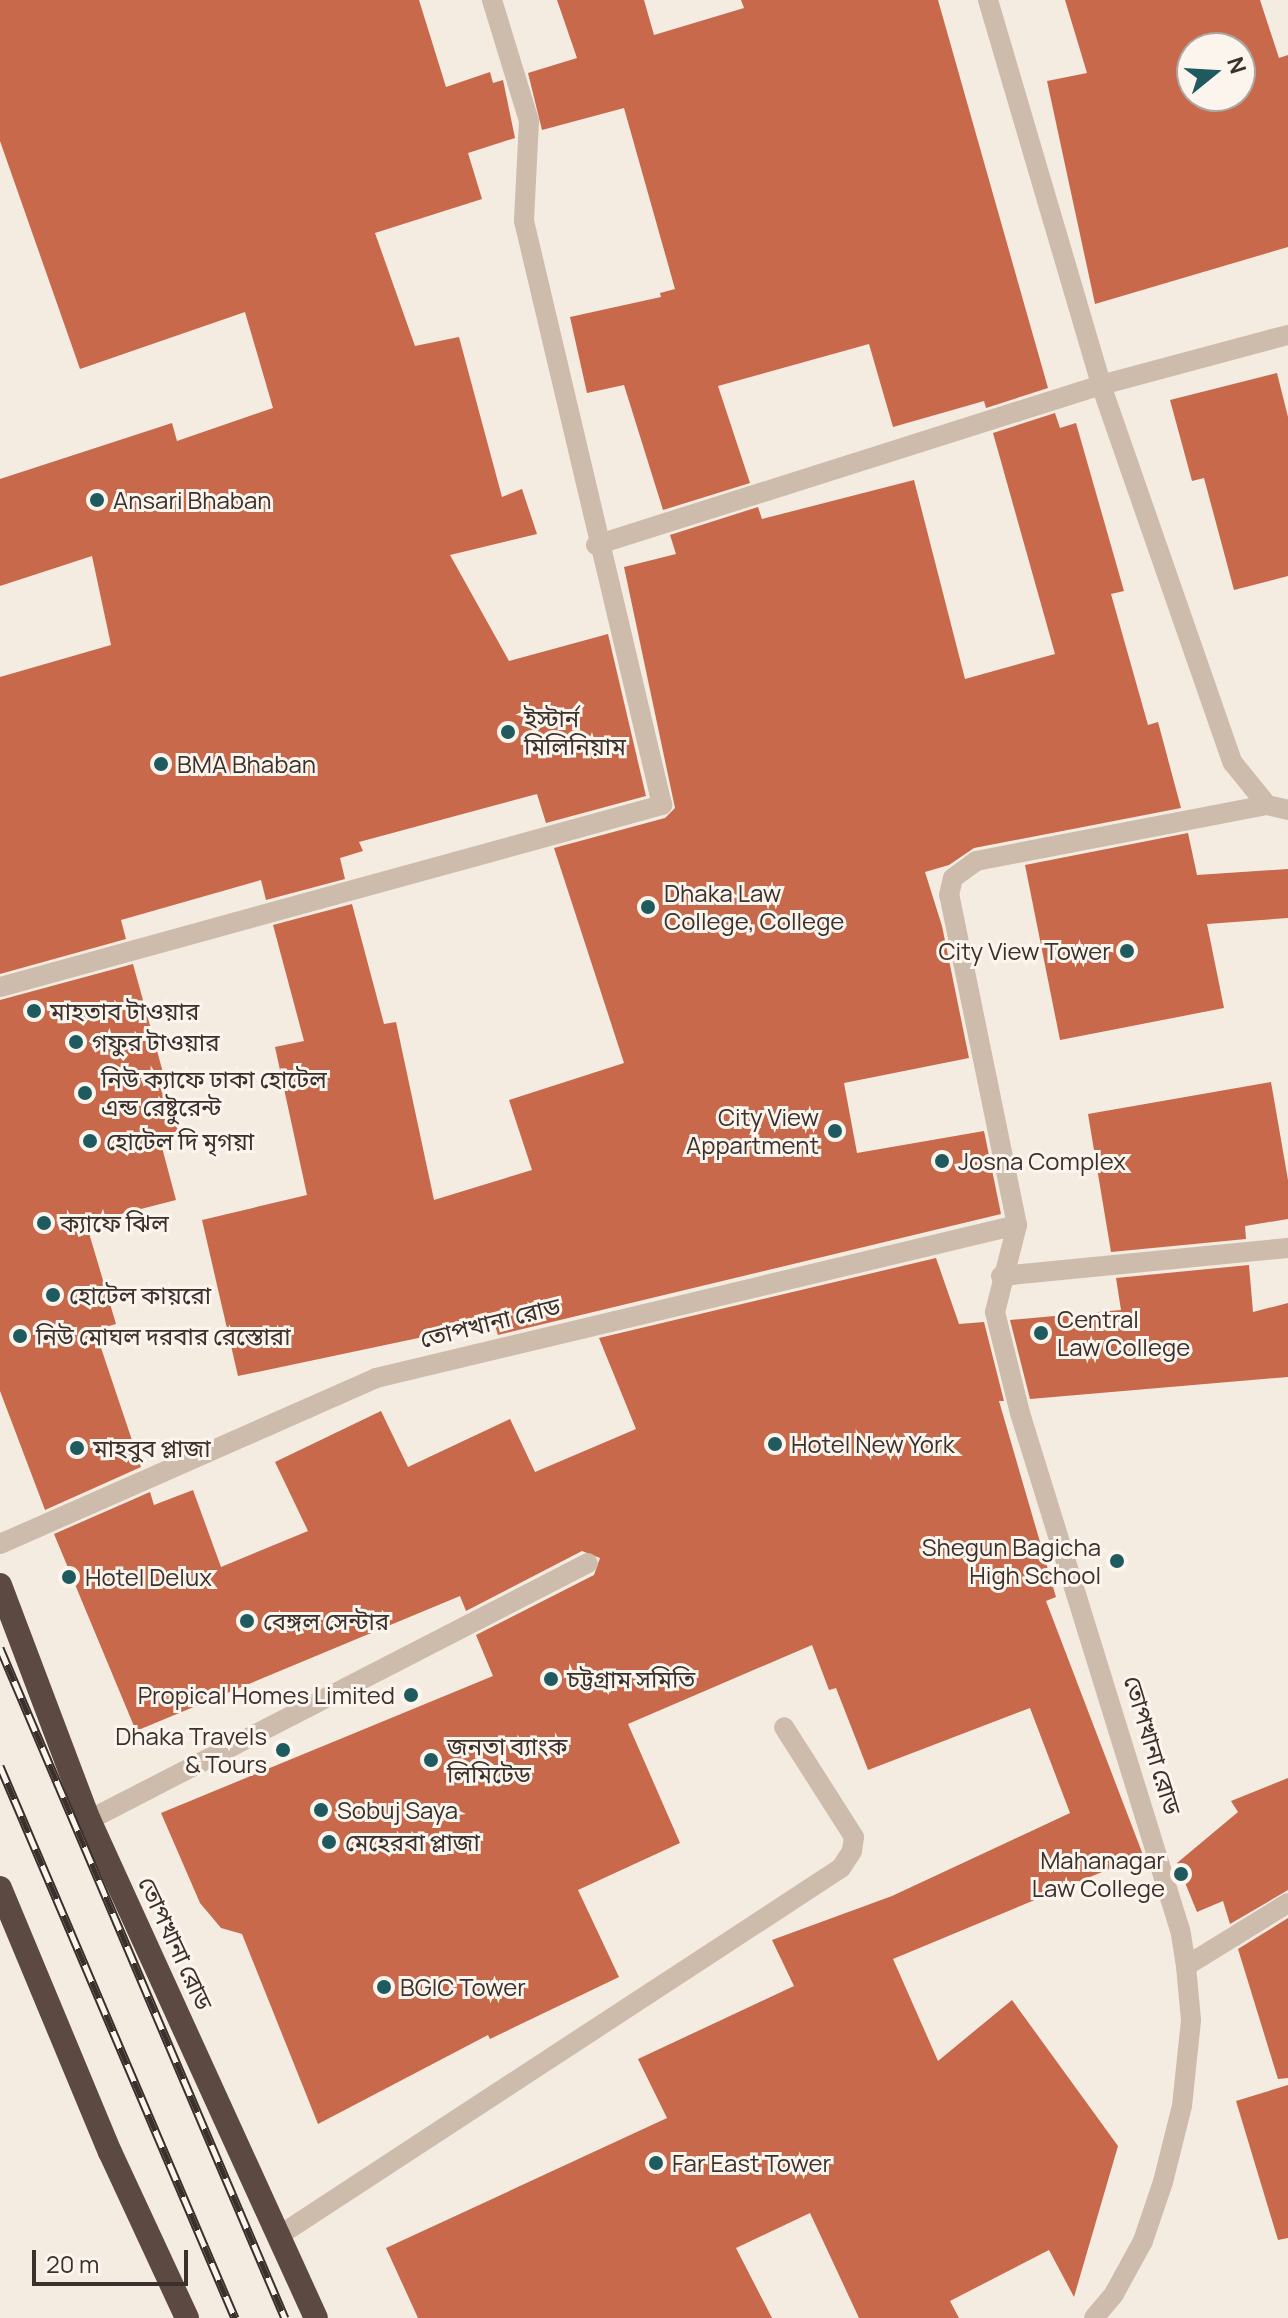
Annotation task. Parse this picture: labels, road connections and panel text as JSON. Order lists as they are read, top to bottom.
{
  "streets": {
    "highway": ["তোপখানা রোড"]
  },
  "places": [
    "Ansari Bhaban",
    "ইস্টার্ন মিলিনিয়াম",
    "BMA Bhaban",
    "Dhaka Law College, College",
    "City View Tower",
    "মাহতাব টাওয়ার",
    "গফুর টাওয়ার",
    "নিউ ক্যাফে ঢাকা হোটেল এন্ড রেষ্টুরেন্ট",
    "City View Appartment",
    "হোটেল দি মৃগয়া",
    "Josna Complex",
    "ক্যাফে ঝিল",
    "হোটেল কায়রো",
    "Central Law College",
    "নিউ মোঘল দরবার রেস্তোরা",
    "Hotel New York",
    "মাহবুব প্লাজা",
    "Shegun Bagicha High School",
    "Hotel Delux",
    "বেঙ্গল সেন্টার",
    "চট্টগ্রাম সমিতি",
    "Propical Homes Limited",
    "Dhaka Travels & Tours",
    "জনতা ব্যাংক লিমিটেড",
    "Sobuj Saya",
    "মেহেরবা প্লাজা",
    "Mahanagar Law College",
    "BGIC Tower",
    "Far East Tower"
  ],
  "scale_bar": "20 m",
  "north": "right"
}
